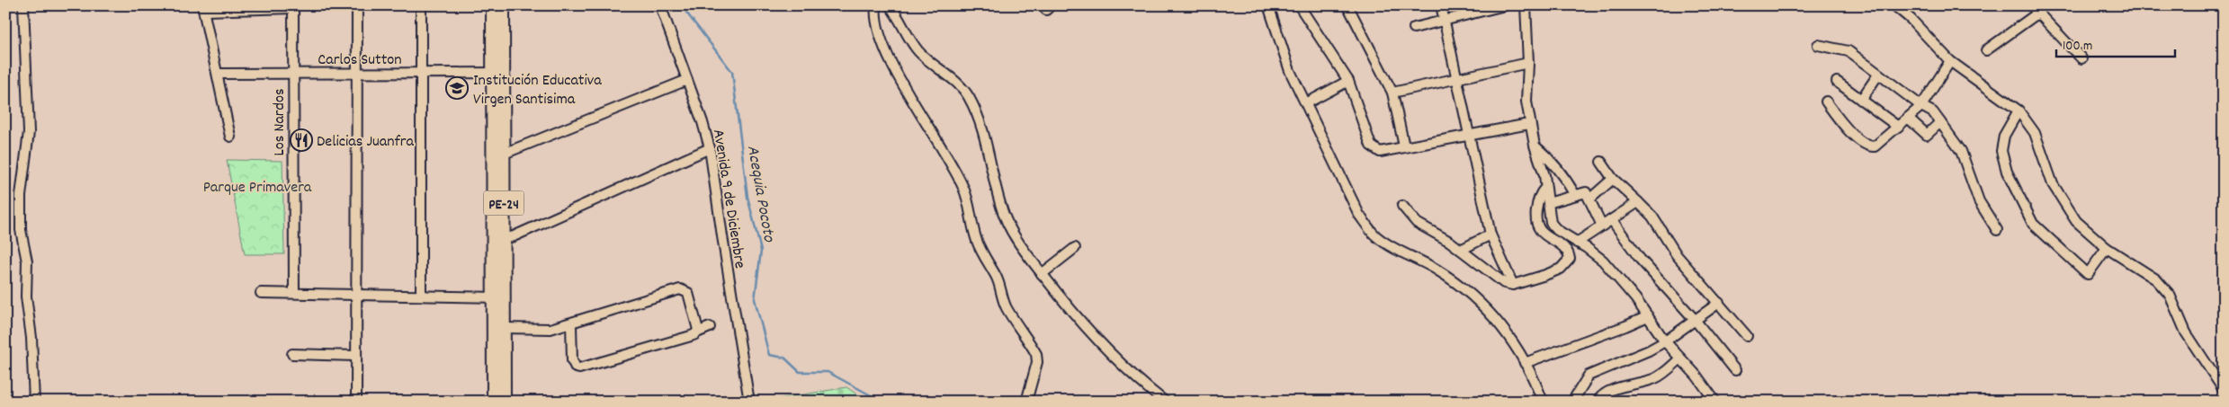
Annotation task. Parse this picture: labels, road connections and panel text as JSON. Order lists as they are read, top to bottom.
{
  "streets": {
    "highway": ["PE-24"],
    "street": ["Carlos Sutton", "Los Nardos", "Avenida 9 de Diciembre"]
  },
  "crossings": [
    ["Carlos Sutton", "Los Nardos"],
    ["Carlos Sutton", "PE-24"]
  ],
  "water": ["Acequia Pocoto"],
  "parks": ["Parque Primavera"],
  "places": {
    "school or university": ["Institución Educativa Virgen Santisima"],
    "restaurant": ["Delicias Juanfra"]
  },
  "scale_bar": "100 m"
}
